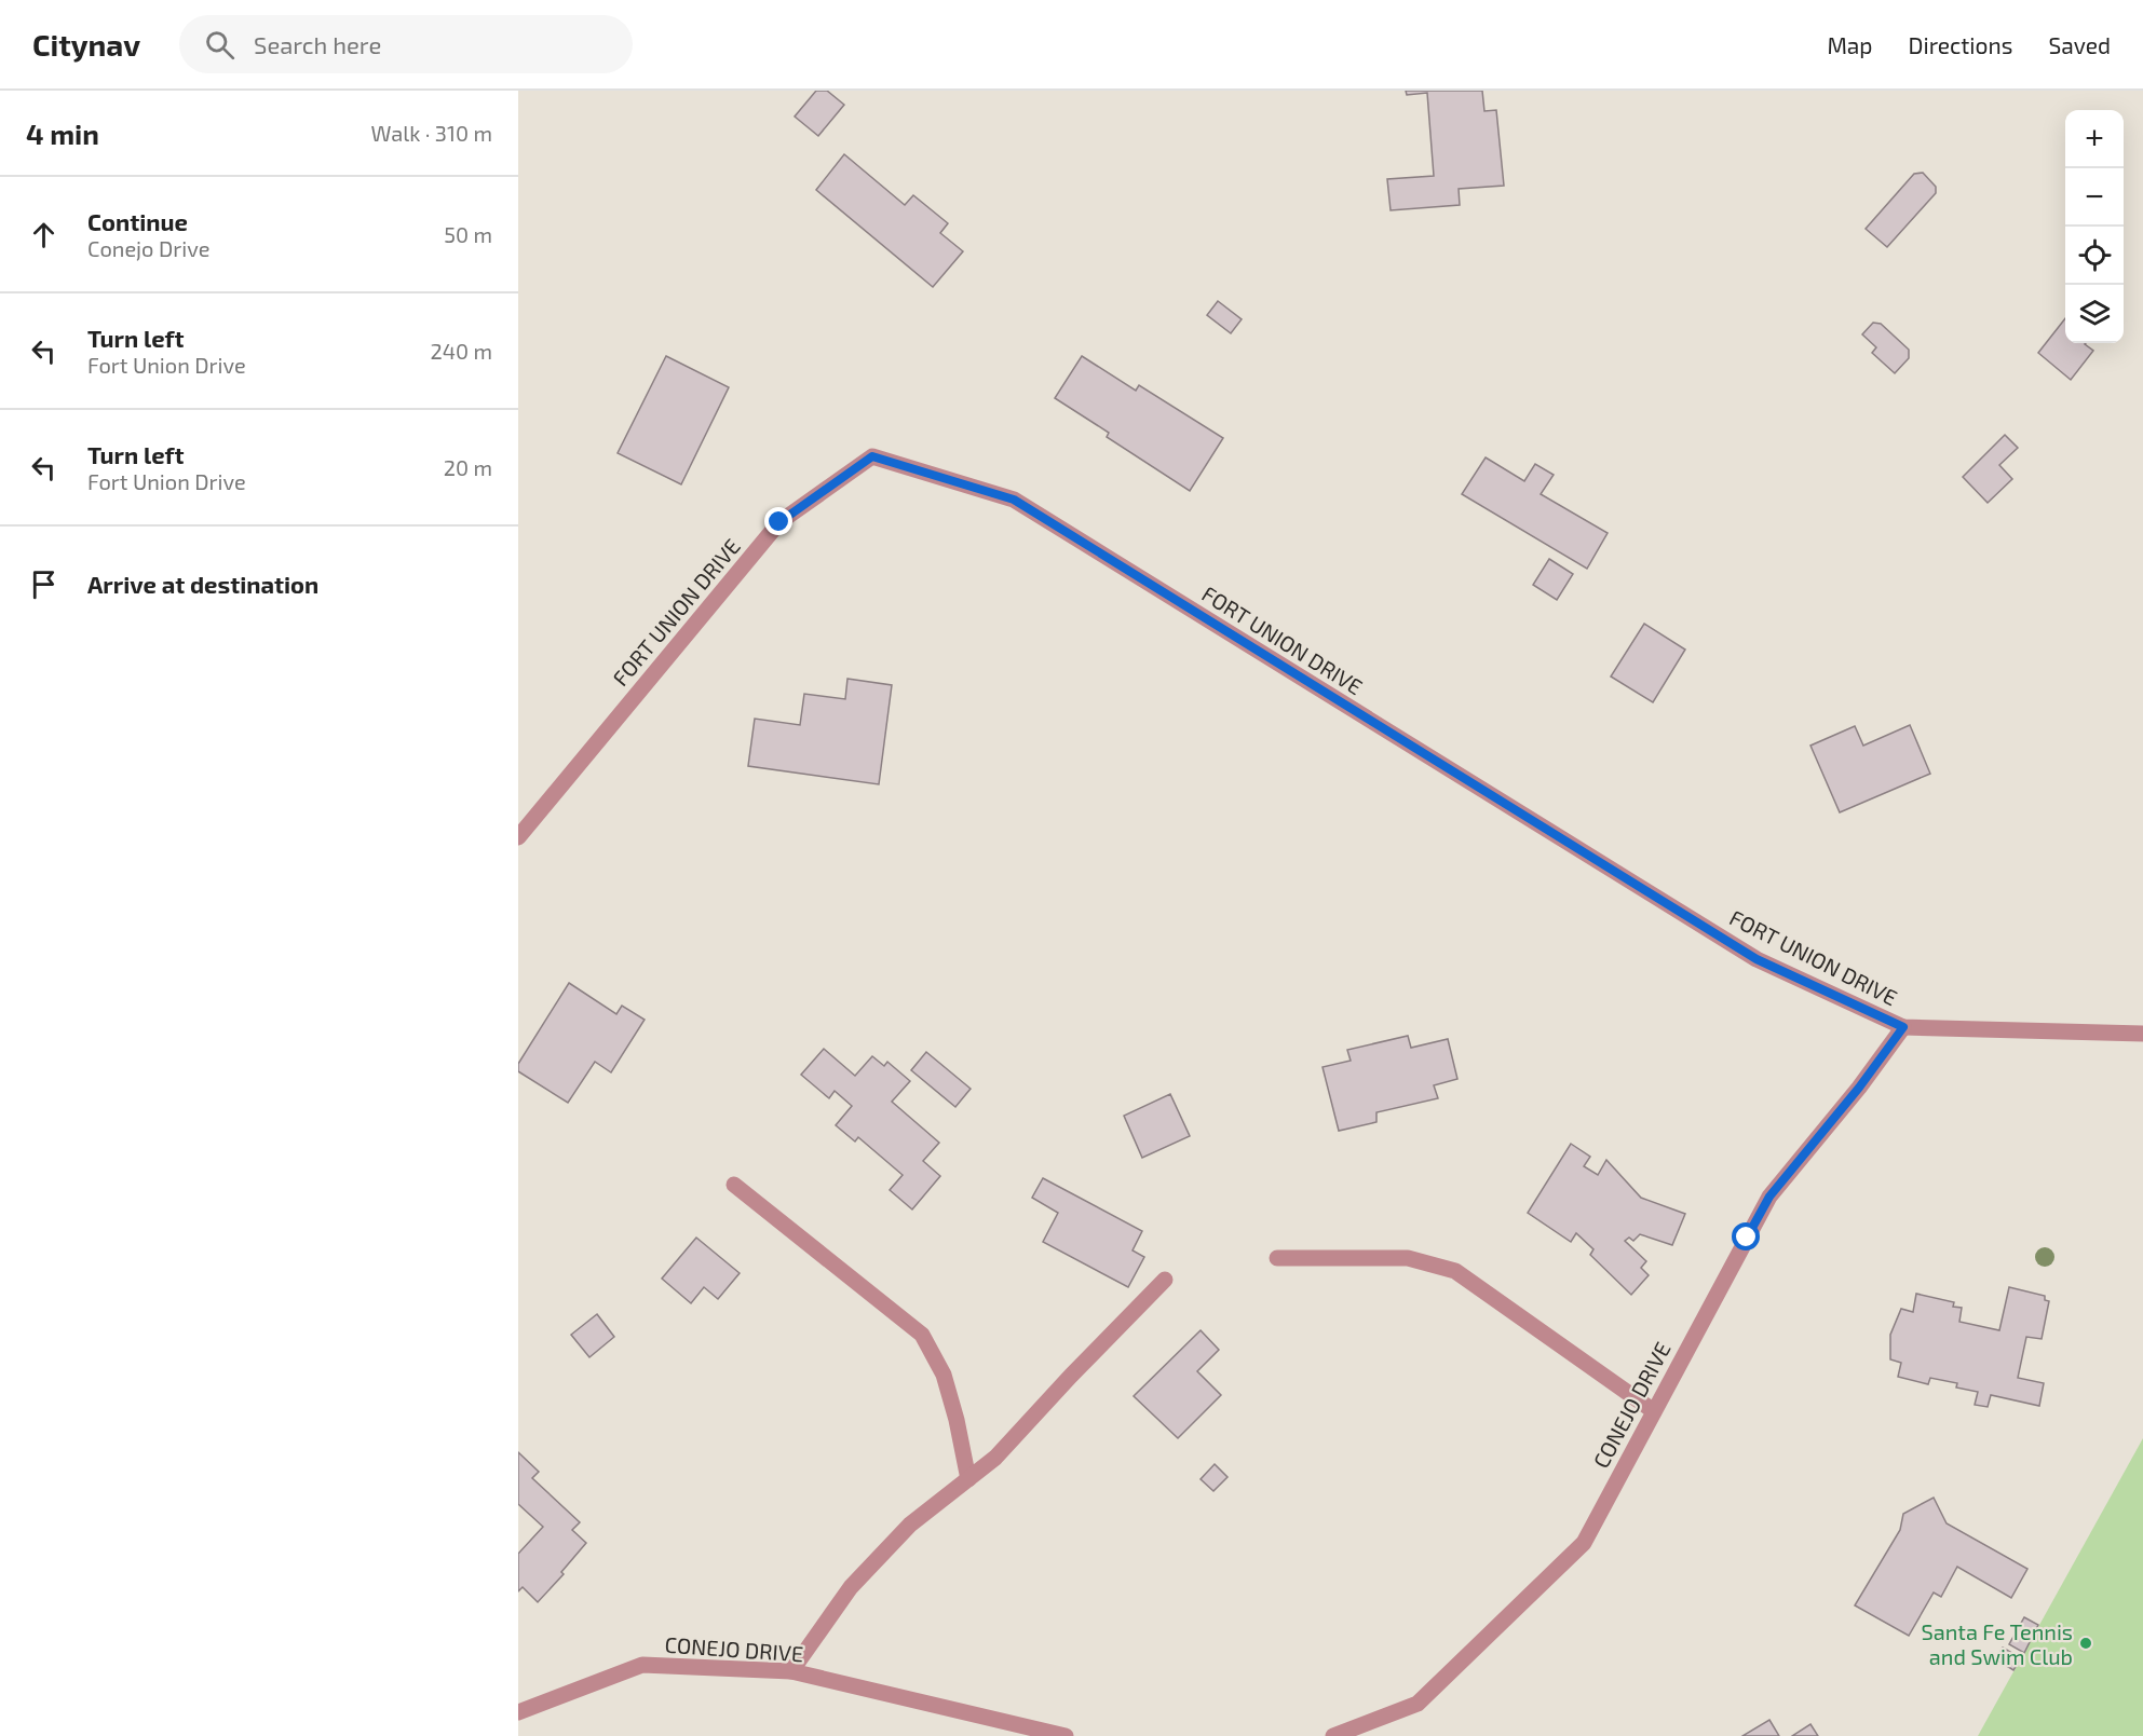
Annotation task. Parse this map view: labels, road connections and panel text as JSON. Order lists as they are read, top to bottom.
{
  "streets": {
    "street": ["FORT UNION DRIVE", "CONEJO DRIVE"]
  },
  "crossings": [
    ["FORT UNION DRIVE", "CONEJO DRIVE"]
  ],
  "places": ["Santa Fe Tennis and Swim Club"],
  "page": {
    "header": "Citynav",
    "search": "Search here",
    "nav": ["Map", "Directions", "Saved"],
    "heading": ["4 min", "Walk · 310 m"],
    "map_buttons": ["+", "−"],
    "list": [
      ["Continue", "Conejo Drive", "50 m"],
      ["Turn left", "Fort Union Drive", "240 m"],
      ["Turn left", "Fort Union Drive", "20 m"],
      "Arrive at destination"
    ]
  }
}
